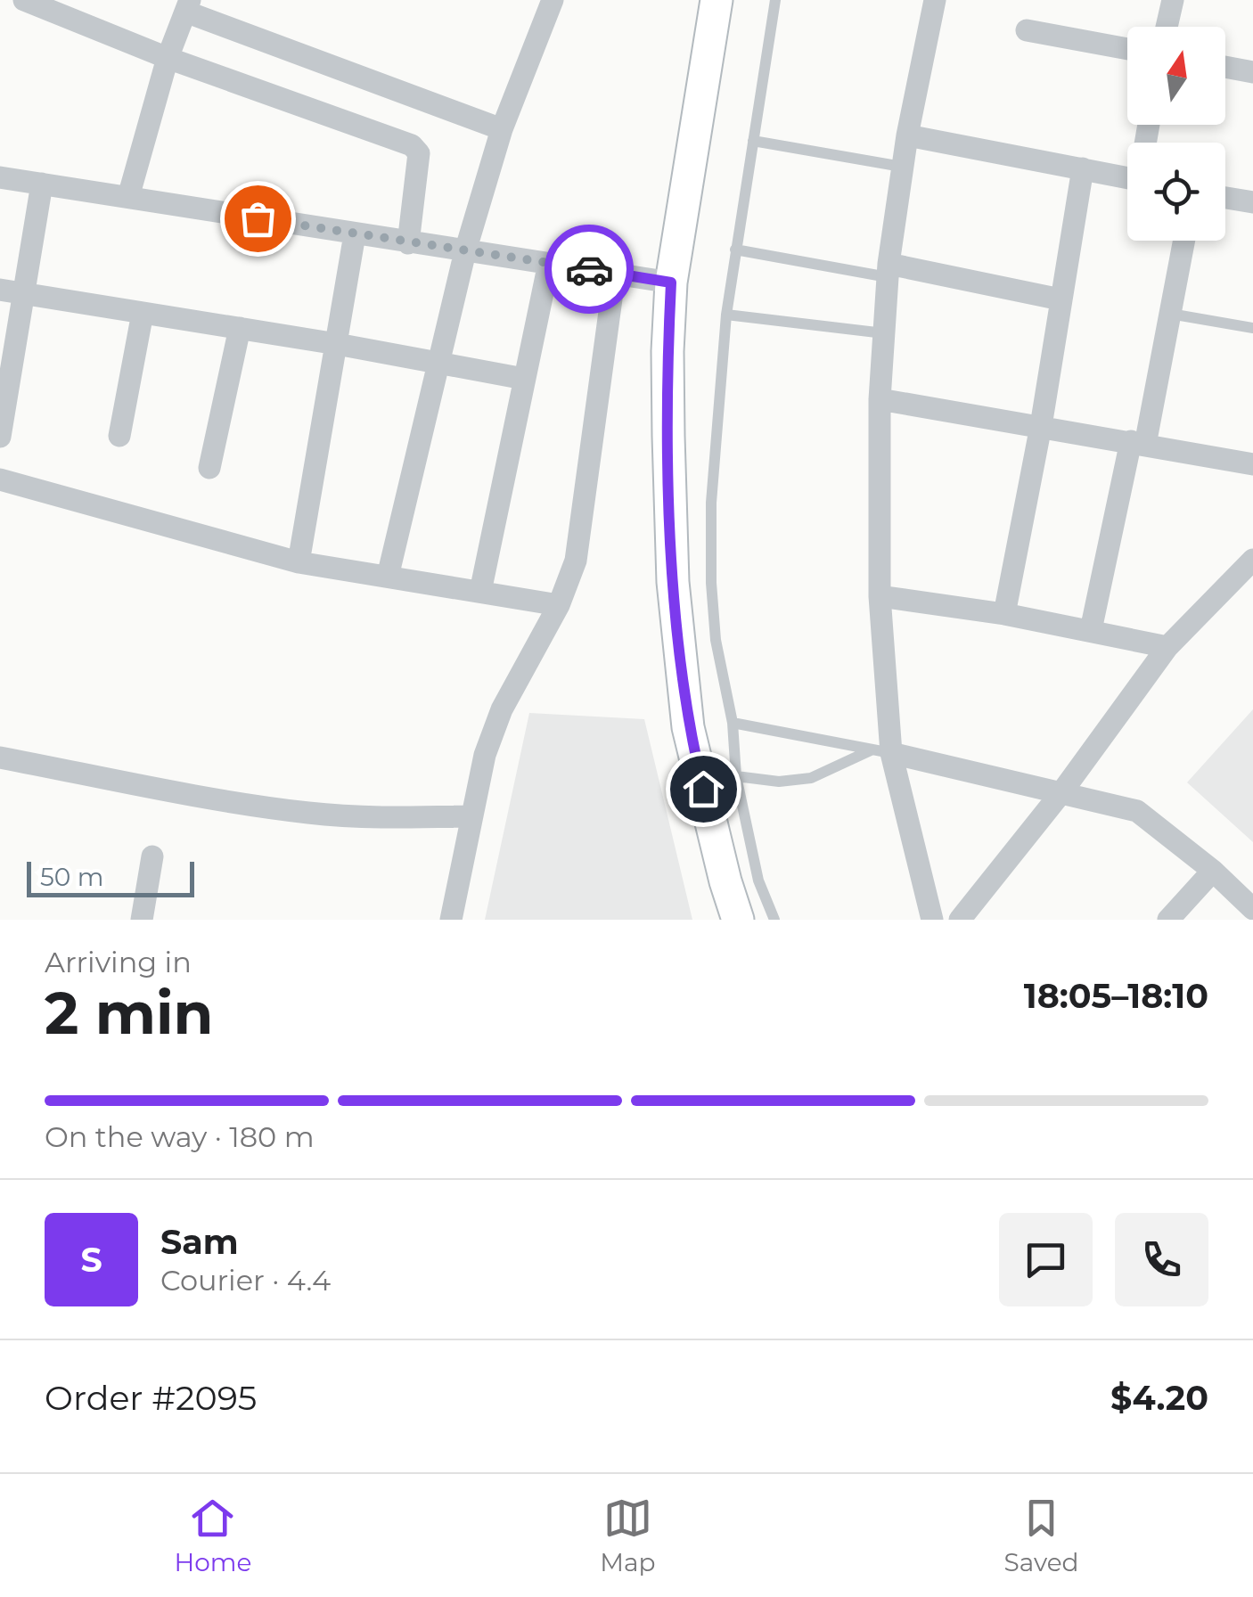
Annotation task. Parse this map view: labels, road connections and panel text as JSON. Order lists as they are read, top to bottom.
{
  "scale_bar": "50 m",
  "north": "top",
  "page": {
    "scale": "50 m",
    "heading": ["2 min", "Arriving in", "18:05–18:10"],
    "panel": [
      "Sam",
      "Courier · 4.4",
      "Order #2095",
      "$4.20"
    ],
    "bar": "On the way · 180 m",
    "round": "S",
    "tabs": ["Home", "Map", "Saved"]
  }
}
